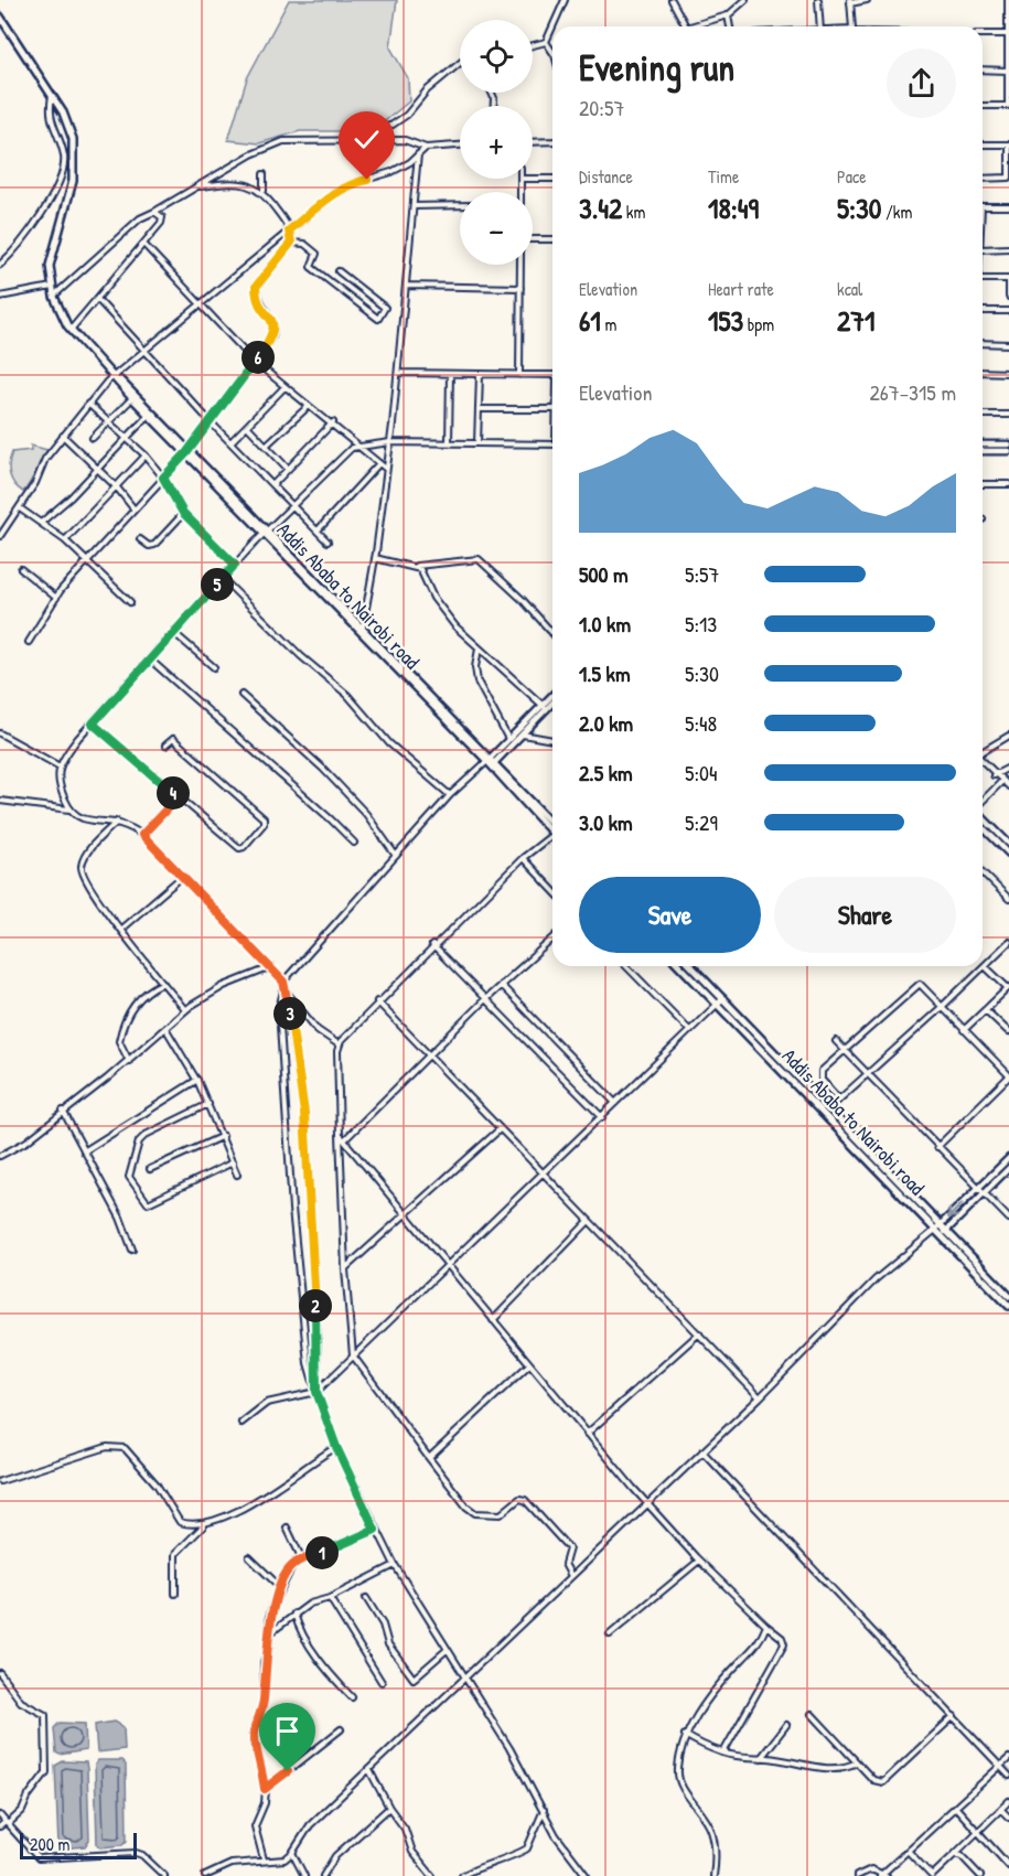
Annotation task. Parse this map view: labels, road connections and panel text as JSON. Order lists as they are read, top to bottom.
{
  "streets": {
    "highway": ["Addis Ababa to Nairobi road"]
  },
  "scale_bar": "200 m",
  "page": {
    "map_buttons": ["+", "−"],
    "heading": ["Evening run", "20:57"],
    "stats": [
      ["Distance", "3.42 km"],
      ["Time", "18:49"],
      ["Pace", "5:30 /km"],
      ["Elevation", "61 m"],
      ["Heart rate", "153 bpm"],
      ["kcal", "271"]
    ],
    "pins": [
      "6",
      "5",
      "4",
      "3",
      "2",
      "1"
    ],
    "chart": ["Elevation", "267–315 m"],
    "list": [
      {
        "name": "500 m",
        "note": "5:57"
      },
      {
        "name": "1.0 km",
        "note": "5:13"
      },
      {
        "name": "1.5 km",
        "note": "5:30"
      },
      {
        "name": "2.0 km",
        "note": "5:48"
      },
      {
        "name": "2.5 km",
        "note": "5:04"
      },
      {
        "name": "3.0 km",
        "note": "5:29"
      }
    ],
    "buttons": ["Save", "Share"],
    "scale": "200 m"
  }
}
